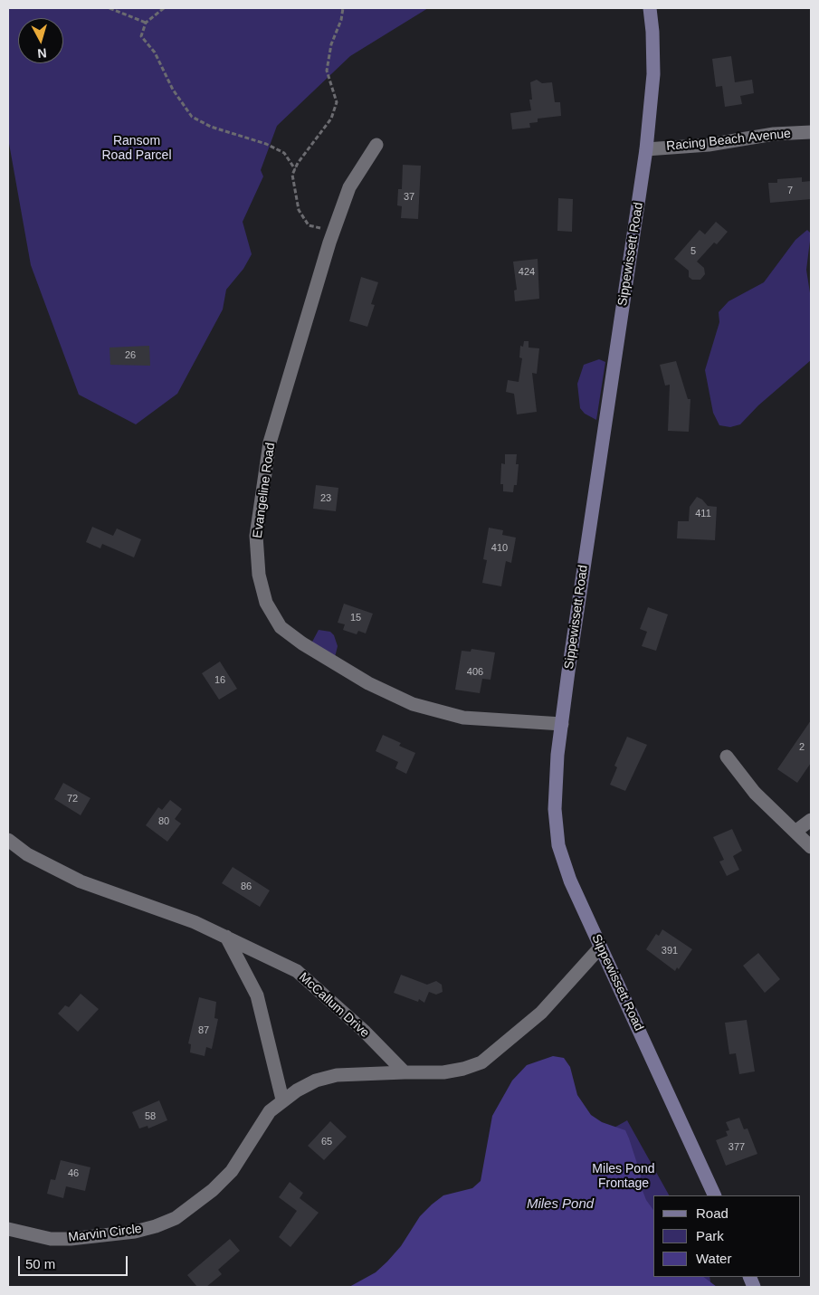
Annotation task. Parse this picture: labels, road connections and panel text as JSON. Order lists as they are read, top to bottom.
{
  "streets": {
    "main road": ["Sippewissett Road"],
    "street": [
      "Racing Beach Avenue",
      "Evangeline Road",
      "McCallum Drive",
      "Marvin Circle"
    ]
  },
  "crossings": [
    ["Racing Beach Avenue", "Sippewissett Road"],
    ["Sippewissett Road", "Evangeline Road"],
    ["McCallum Drive", "Marvin Circle"]
  ],
  "water": ["Miles Pond"],
  "parks": ["Ransom Road Parcel", "Miles Pond Frontage"],
  "house_numbers": [
    "7",
    "37",
    "5",
    "424",
    "26",
    "23",
    "411",
    "410",
    "15",
    "406",
    "16",
    "2",
    "72",
    "80",
    "86",
    "391",
    "87",
    "58",
    "65",
    "377",
    "46"
  ],
  "legend": ["Road", "Park", "Water"],
  "scale_bar": "50 m",
  "north": "bottom"
}
